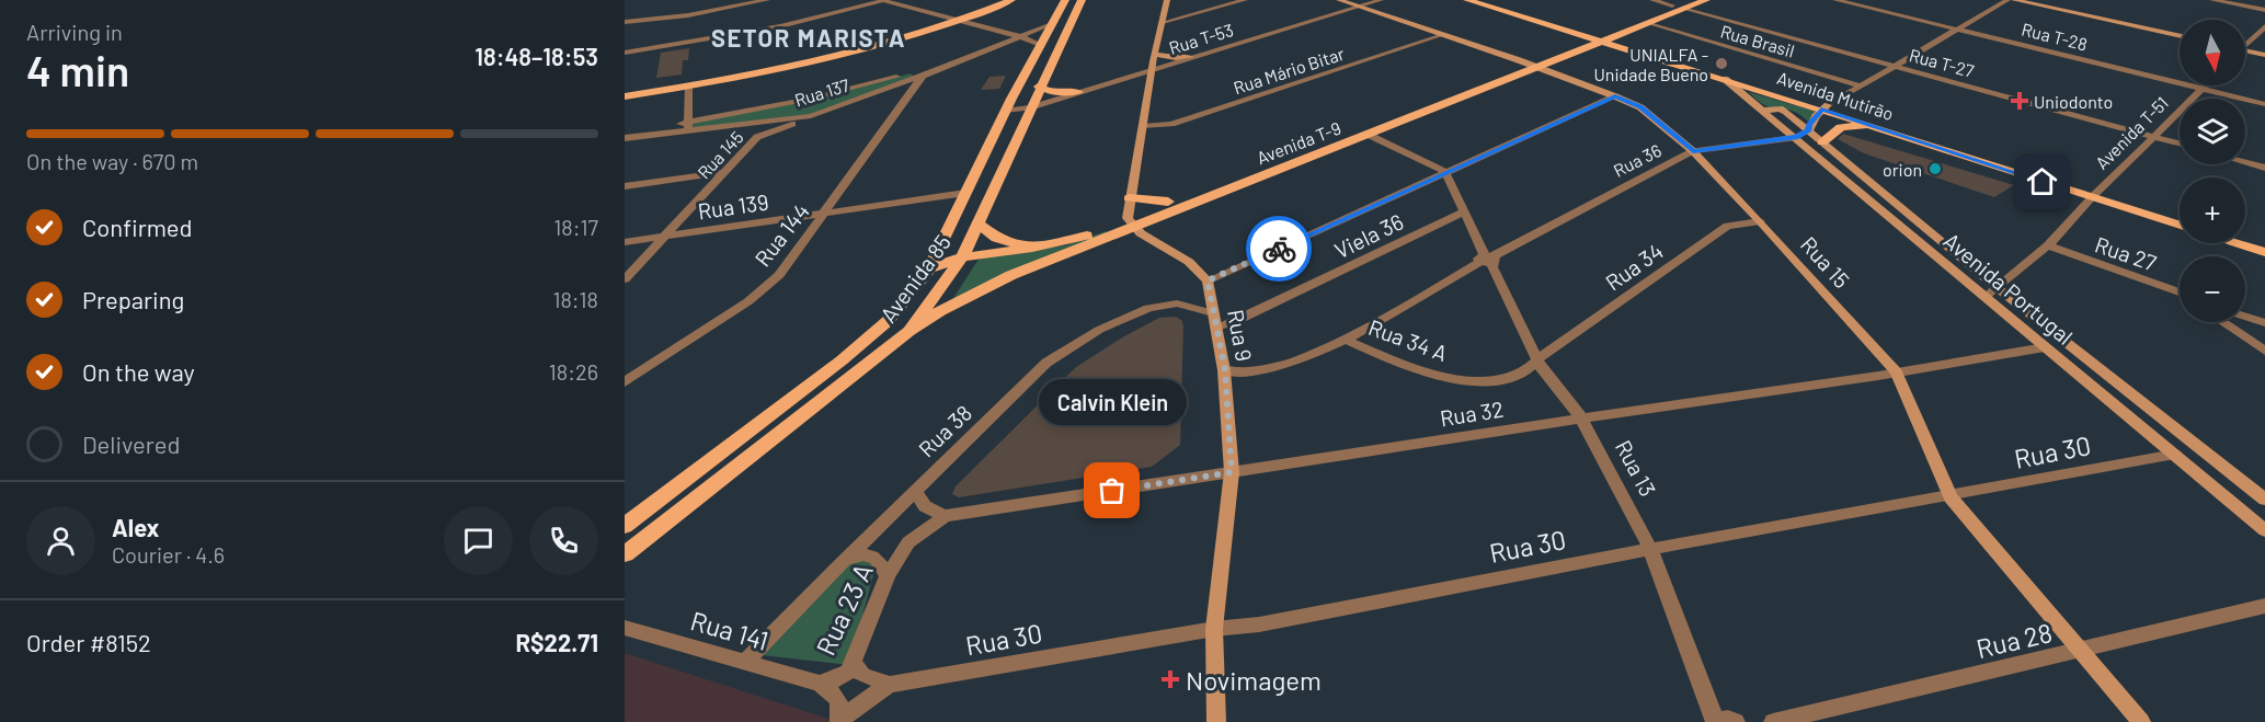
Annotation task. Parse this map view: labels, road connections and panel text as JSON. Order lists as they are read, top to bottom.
{
  "streets": {
    "main road": ["Avenida Mutirão", "Avenida T-9", "Avenida 85"],
    "street": [
      "Rua T-28",
      "Rua T-53",
      "Rua Brasil",
      "Rua T-27",
      "Rua Mário Bitar",
      "Rua 137",
      "Avenida T-51",
      "Rua 145",
      "Rua 36",
      "Rua 139",
      "Rua 144",
      "Viela 36",
      "Rua 27",
      "Rua 15",
      "Rua 34",
      "Avenida Portugal",
      "Rua 9",
      "Rua 34 A",
      "Rua 32",
      "Rua 38",
      "Rua 30",
      "Rua 13",
      "Rua 23 A",
      "Rua 141",
      "Rua 28"
    ]
  },
  "crossings": [
    ["Rua T-28", "Avenida T-51"],
    ["Rua T-53", "Rua 15"],
    ["Rua T-53", "Avenida 85"],
    ["Rua Brasil", "Avenida T-9"],
    ["Rua T-27", "Avenida T-51"],
    ["Rua T-27", "Avenida T-9"],
    ["Rua Mário Bitar", "Rua 15"],
    ["Rua 137", "Rua 145"],
    ["Rua 137", "Rua 144"],
    ["Rua 137", "Avenida 85"],
    ["Avenida Mutirão", "Avenida T-51"],
    ["Avenida Mutirão", "Avenida T-9"],
    ["Avenida Mutirão", "Avenida Portugal"],
    ["Avenida T-51", "Rua 27"],
    ["Avenida T-51", "Avenida Portugal"],
    ["Avenida T-9", "Rua 15"],
    ["Avenida T-9", "Avenida 85"],
    ["Rua 145", "Rua 139"],
    ["Rua 36", "Rua 15"],
    ["Rua 36", "Avenida Portugal"],
    ["Rua 36", "Rua 9"],
    ["Rua 36", "Rua 34 A"],
    ["Rua 36", "Rua 13"],
    ["Rua 139", "Rua 144"],
    ["Rua 139", "Avenida 85"],
    ["Viela 36", "Rua 9"],
    ["Viela 36", "Rua 13"],
    ["Rua 15", "Rua 34"],
    ["Rua 15", "Rua 32"],
    ["Rua 15", "Rua 30"],
    ["Rua 15", "Rua 28"],
    ["Rua 34", "Rua 34 A"],
    ["Rua 34", "Rua 13"],
    ["Avenida Portugal", "Rua 32"],
    ["Avenida Portugal", "Rua 30"],
    ["Rua 9", "Rua 32"],
    ["Rua 9", "Rua 38"],
    ["Rua 9", "Rua 30"],
    ["Rua 34 A", "Rua 13"],
    ["Rua 32", "Rua 13"],
    ["Rua 32", "Rua 23 A"],
    ["Rua 38", "Rua 141"],
    ["Rua 30", "Rua 13"],
    ["Rua 30", "Rua 23 A"],
    ["Rua 23 A", "Rua 141"]
  ],
  "districts": ["SETOR MARISTA"],
  "places": {
    "other": ["UNIALFA - Unidade Bueno", "orion", "Calvin Klein"],
    "health": ["Uniodonto", "Novimagem"]
  },
  "north": "bottom",
  "page": {
    "heading": ["4 min", "Arriving in", "18:48–18:53"],
    "panel": [
      "Alex",
      "Courier · 4.6",
      "Order #8152",
      "R$22.71"
    ],
    "map_buttons": ["+", "−"],
    "bar": "On the way · 670 m",
    "list": [
      ["Confirmed", "18:17"],
      ["Preparing", "18:18"],
      ["On the way", "18:26"],
      "Delivered"
    ],
    "bubble": "Calvin Klein"
  }
}
